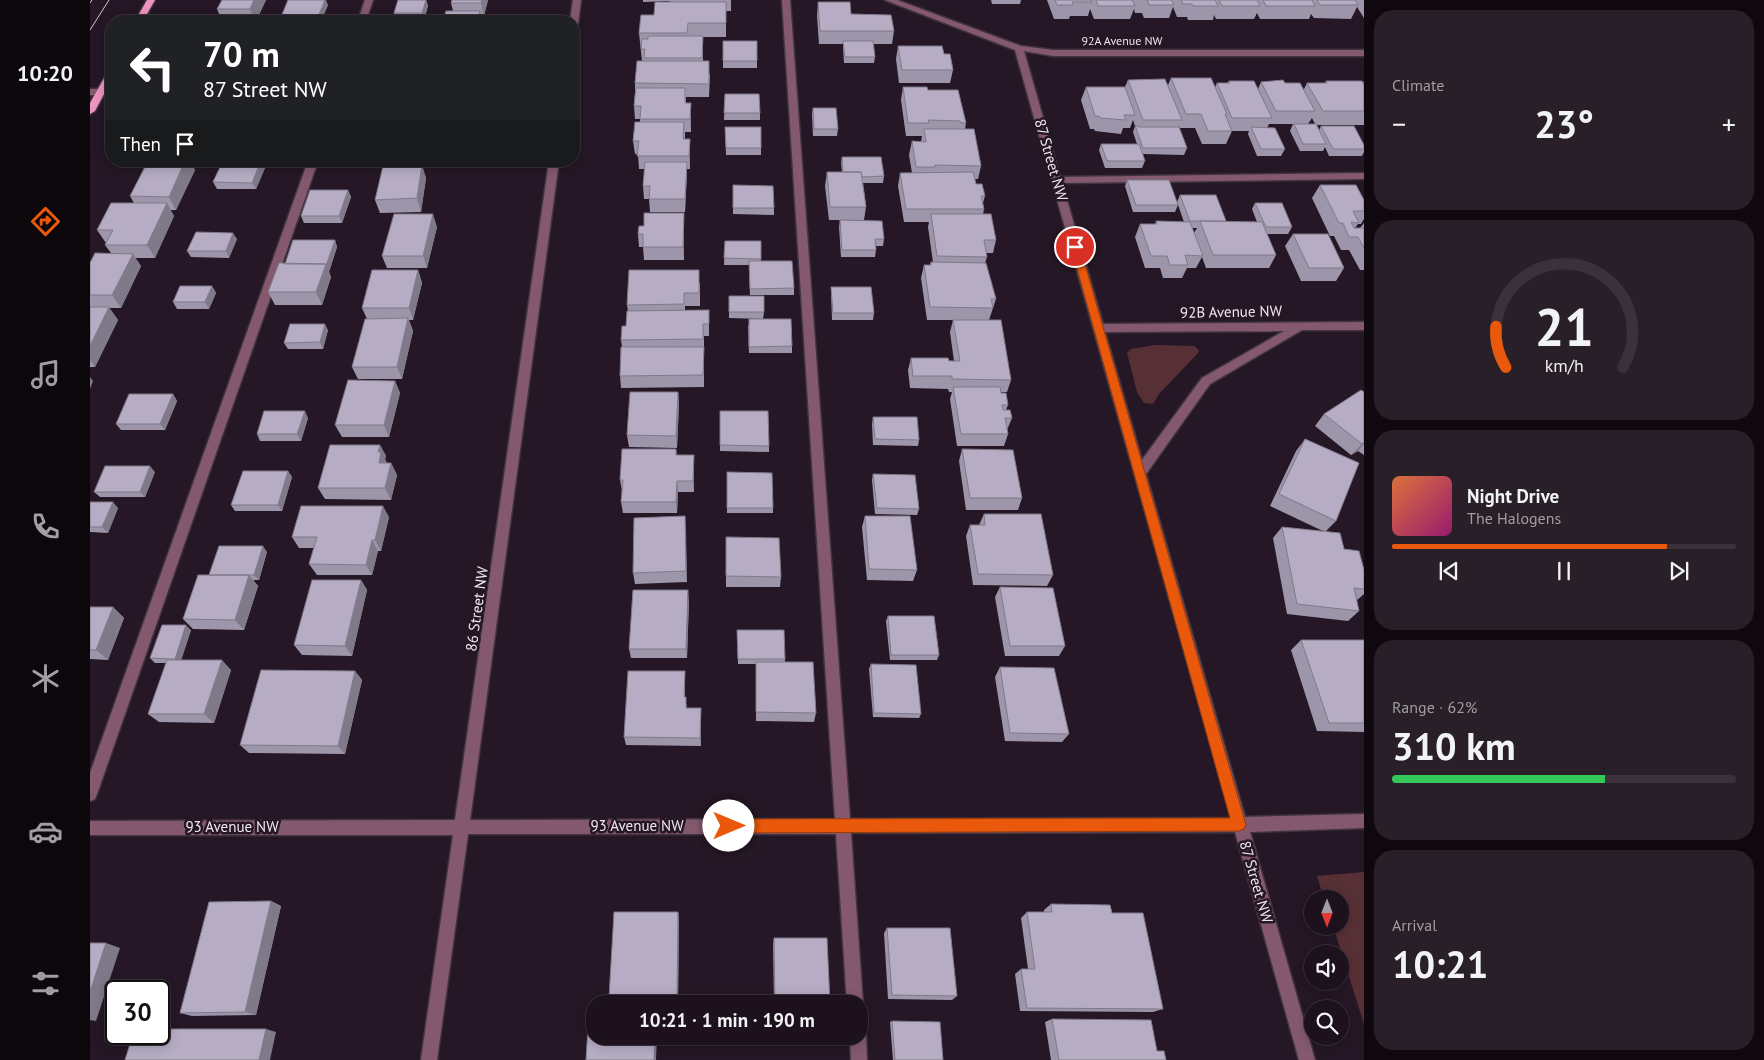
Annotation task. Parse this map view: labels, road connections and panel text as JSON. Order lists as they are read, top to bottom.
{
  "streets": {
    "street": [
      "92A Avenue NW",
      "87 Street NW",
      "92B Avenue NW",
      "86 Street NW",
      "93 Avenue NW"
    ]
  },
  "crossings": [
    ["92A Avenue NW", "87 Street NW"],
    ["87 Street NW", "92B Avenue NW"],
    ["87 Street NW", "93 Avenue NW"],
    ["86 Street NW", "93 Avenue NW"]
  ],
  "north": "bottom",
  "page": {
    "tabs": "10:20",
    "tile": [
      "Climate",
      ["Range · 62%", "310 km"],
      ["Arrival", "10:21"]
    ],
    "turn": ["70 m", "87 Street NW"],
    "heat": ["−", "23°", "+"],
    "then": "Then",
    "song": ["Night Drive", "The Halogens"],
    "limit": "30",
    "trip": "10:21 · 1 min · 190 m",
    "gauge": ["21", "km/h"]
  }
}
